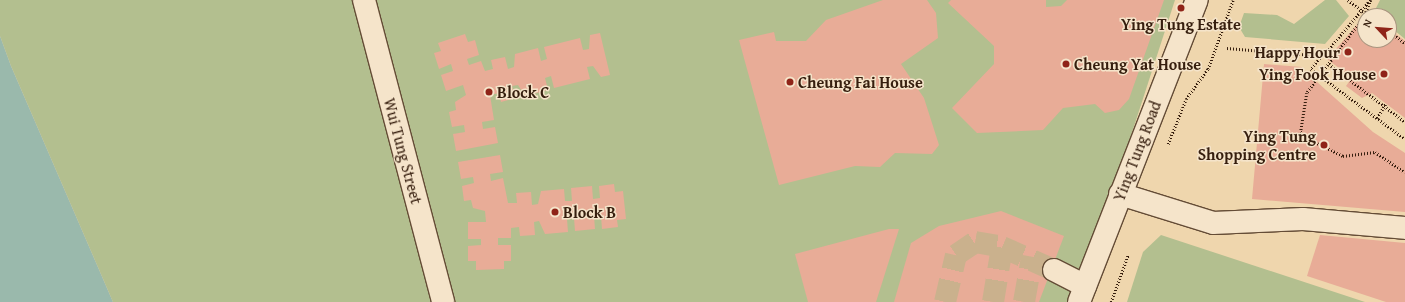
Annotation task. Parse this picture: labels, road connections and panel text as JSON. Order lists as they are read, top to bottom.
{
  "streets": {
    "street": ["Wui Tung Street", "Ying Tung Road"]
  },
  "places": [
    "Ying Tung Estate",
    "Happy Hour",
    "Cheung Yat House",
    "Ying Fook House",
    "Cheung Fai House",
    "Block C",
    "Ying Tung Shopping Centre",
    "Block B"
  ],
  "north": "top left"
}
